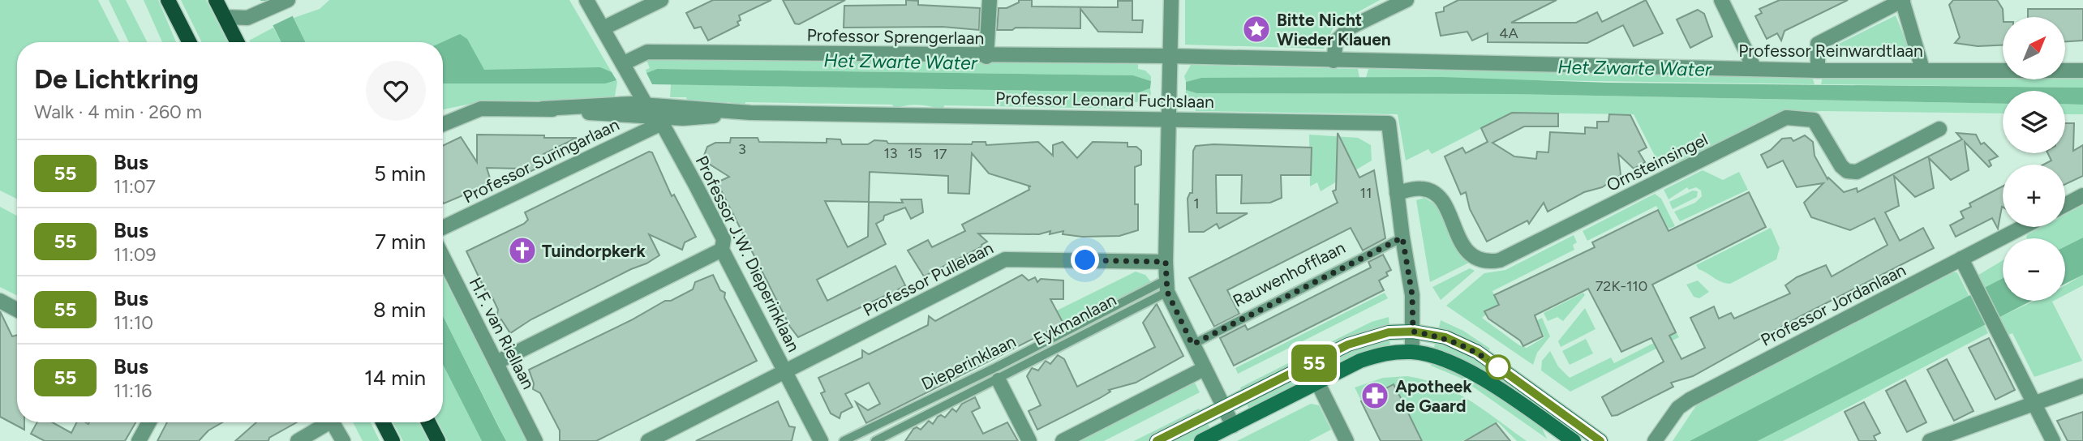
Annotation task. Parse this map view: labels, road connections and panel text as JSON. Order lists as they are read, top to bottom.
{
  "streets": {
    "street": [
      "Professor Sprengerlaan",
      "Professor Reinwardtlaan",
      "Professor Leonard Fuchslaan",
      "Professor Suringarlaan",
      "Ornsteinsingel",
      "Professor J.W. Dieperinklaan",
      "Professor Pullelaan",
      "Professor Jordanlaan",
      "H.F. van Riellaan"
    ],
    "lane": ["Rauwenhofflaan", "Eykmanlaan", "Dieperinklaan"]
  },
  "crossings": [
    ["Professor Sprengerlaan", "Professor Reinwardtlaan"],
    ["Professor Sprengerlaan", "Professor J.W. Dieperinklaan"],
    ["Professor Leonard Fuchslaan", "Professor Suringarlaan"],
    ["Professor Leonard Fuchslaan", "Ornsteinsingel"],
    ["Professor Leonard Fuchslaan", "Professor J.W. Dieperinklaan"],
    ["Professor Suringarlaan", "Professor J.W. Dieperinklaan"],
    ["Professor J.W. Dieperinklaan", "Professor Pullelaan"],
    ["Eykmanlaan", "Dieperinklaan"]
  ],
  "water": ["Het Zwarte Water"],
  "places": {
    "place": ["Bitte Nicht Wieder Klauen"],
    "church": ["Tuindorpkerk"],
    "pharmacy": ["Apotheek de Gaard"]
  },
  "lines": ["bus line 55"],
  "house_numbers": [
    "4A",
    "3",
    "13",
    "15",
    "17",
    "11",
    "1",
    "72K-110"
  ],
  "north": "top right",
  "page": {
    "on_map": "55",
    "map_buttons": ["+", "−"],
    "heading": ["De Lichtkring", "Walk · 4 min · 260 m"],
    "list": [
      {
        "mark": "55",
        "name": "Bus",
        "note": "11:07",
        "value": "5 min"
      },
      {
        "mark": "55",
        "name": "Bus",
        "note": "11:09",
        "value": "7 min"
      },
      {
        "mark": "55",
        "name": "Bus",
        "note": "11:10",
        "value": "8 min"
      },
      {
        "mark": "55",
        "name": "Bus",
        "note": "11:16",
        "value": "14 min"
      }
    ]
  }
}
